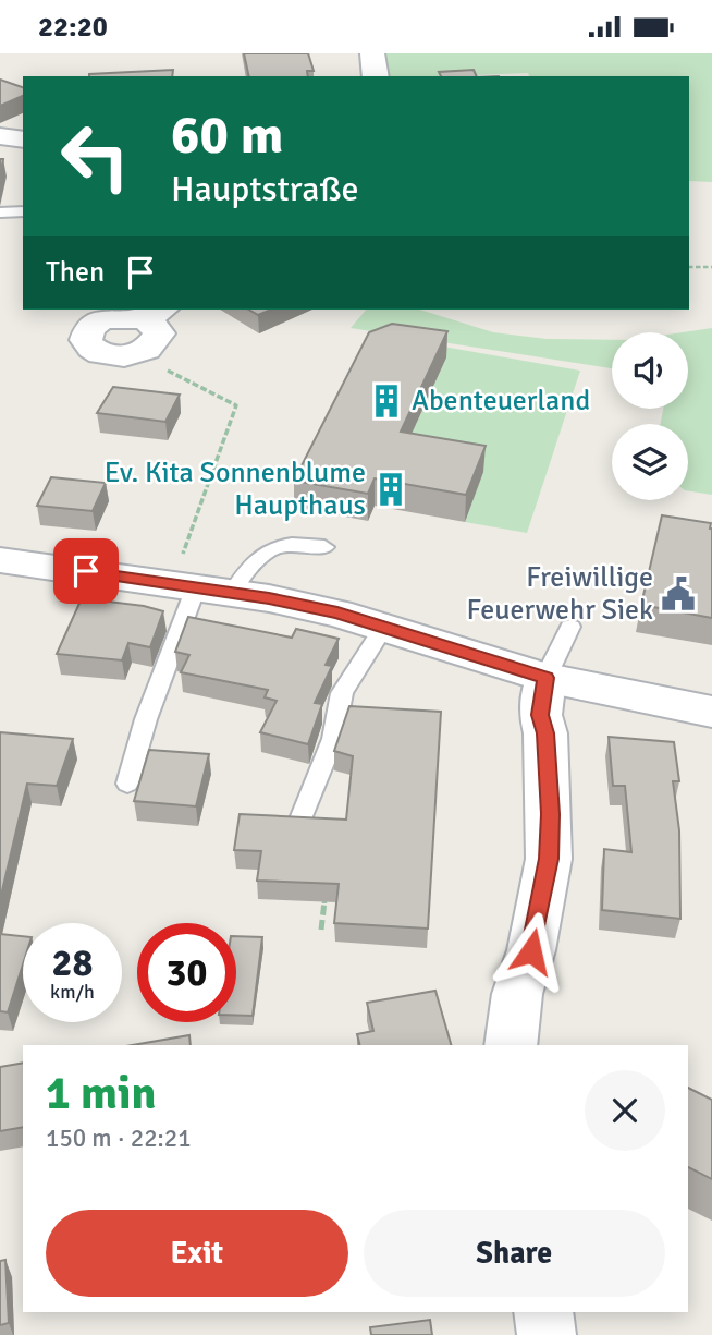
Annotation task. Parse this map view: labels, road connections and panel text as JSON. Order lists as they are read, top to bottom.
{
  "places": {
    "building": ["Abenteuerland", "Ev. Kita Sonnenblume Haupthaus"],
    "public building": ["Freiwillige Feuerwehr Siek"]
  },
  "page": {
    "status": "22:20",
    "turn": ["60 m", "Hauptstraße"],
    "then": "Then",
    "speed": "28 km/h",
    "limit": "30",
    "heading": ["1 min", "150 m · 22:21"],
    "buttons": ["Exit", "Share"]
  }
}
